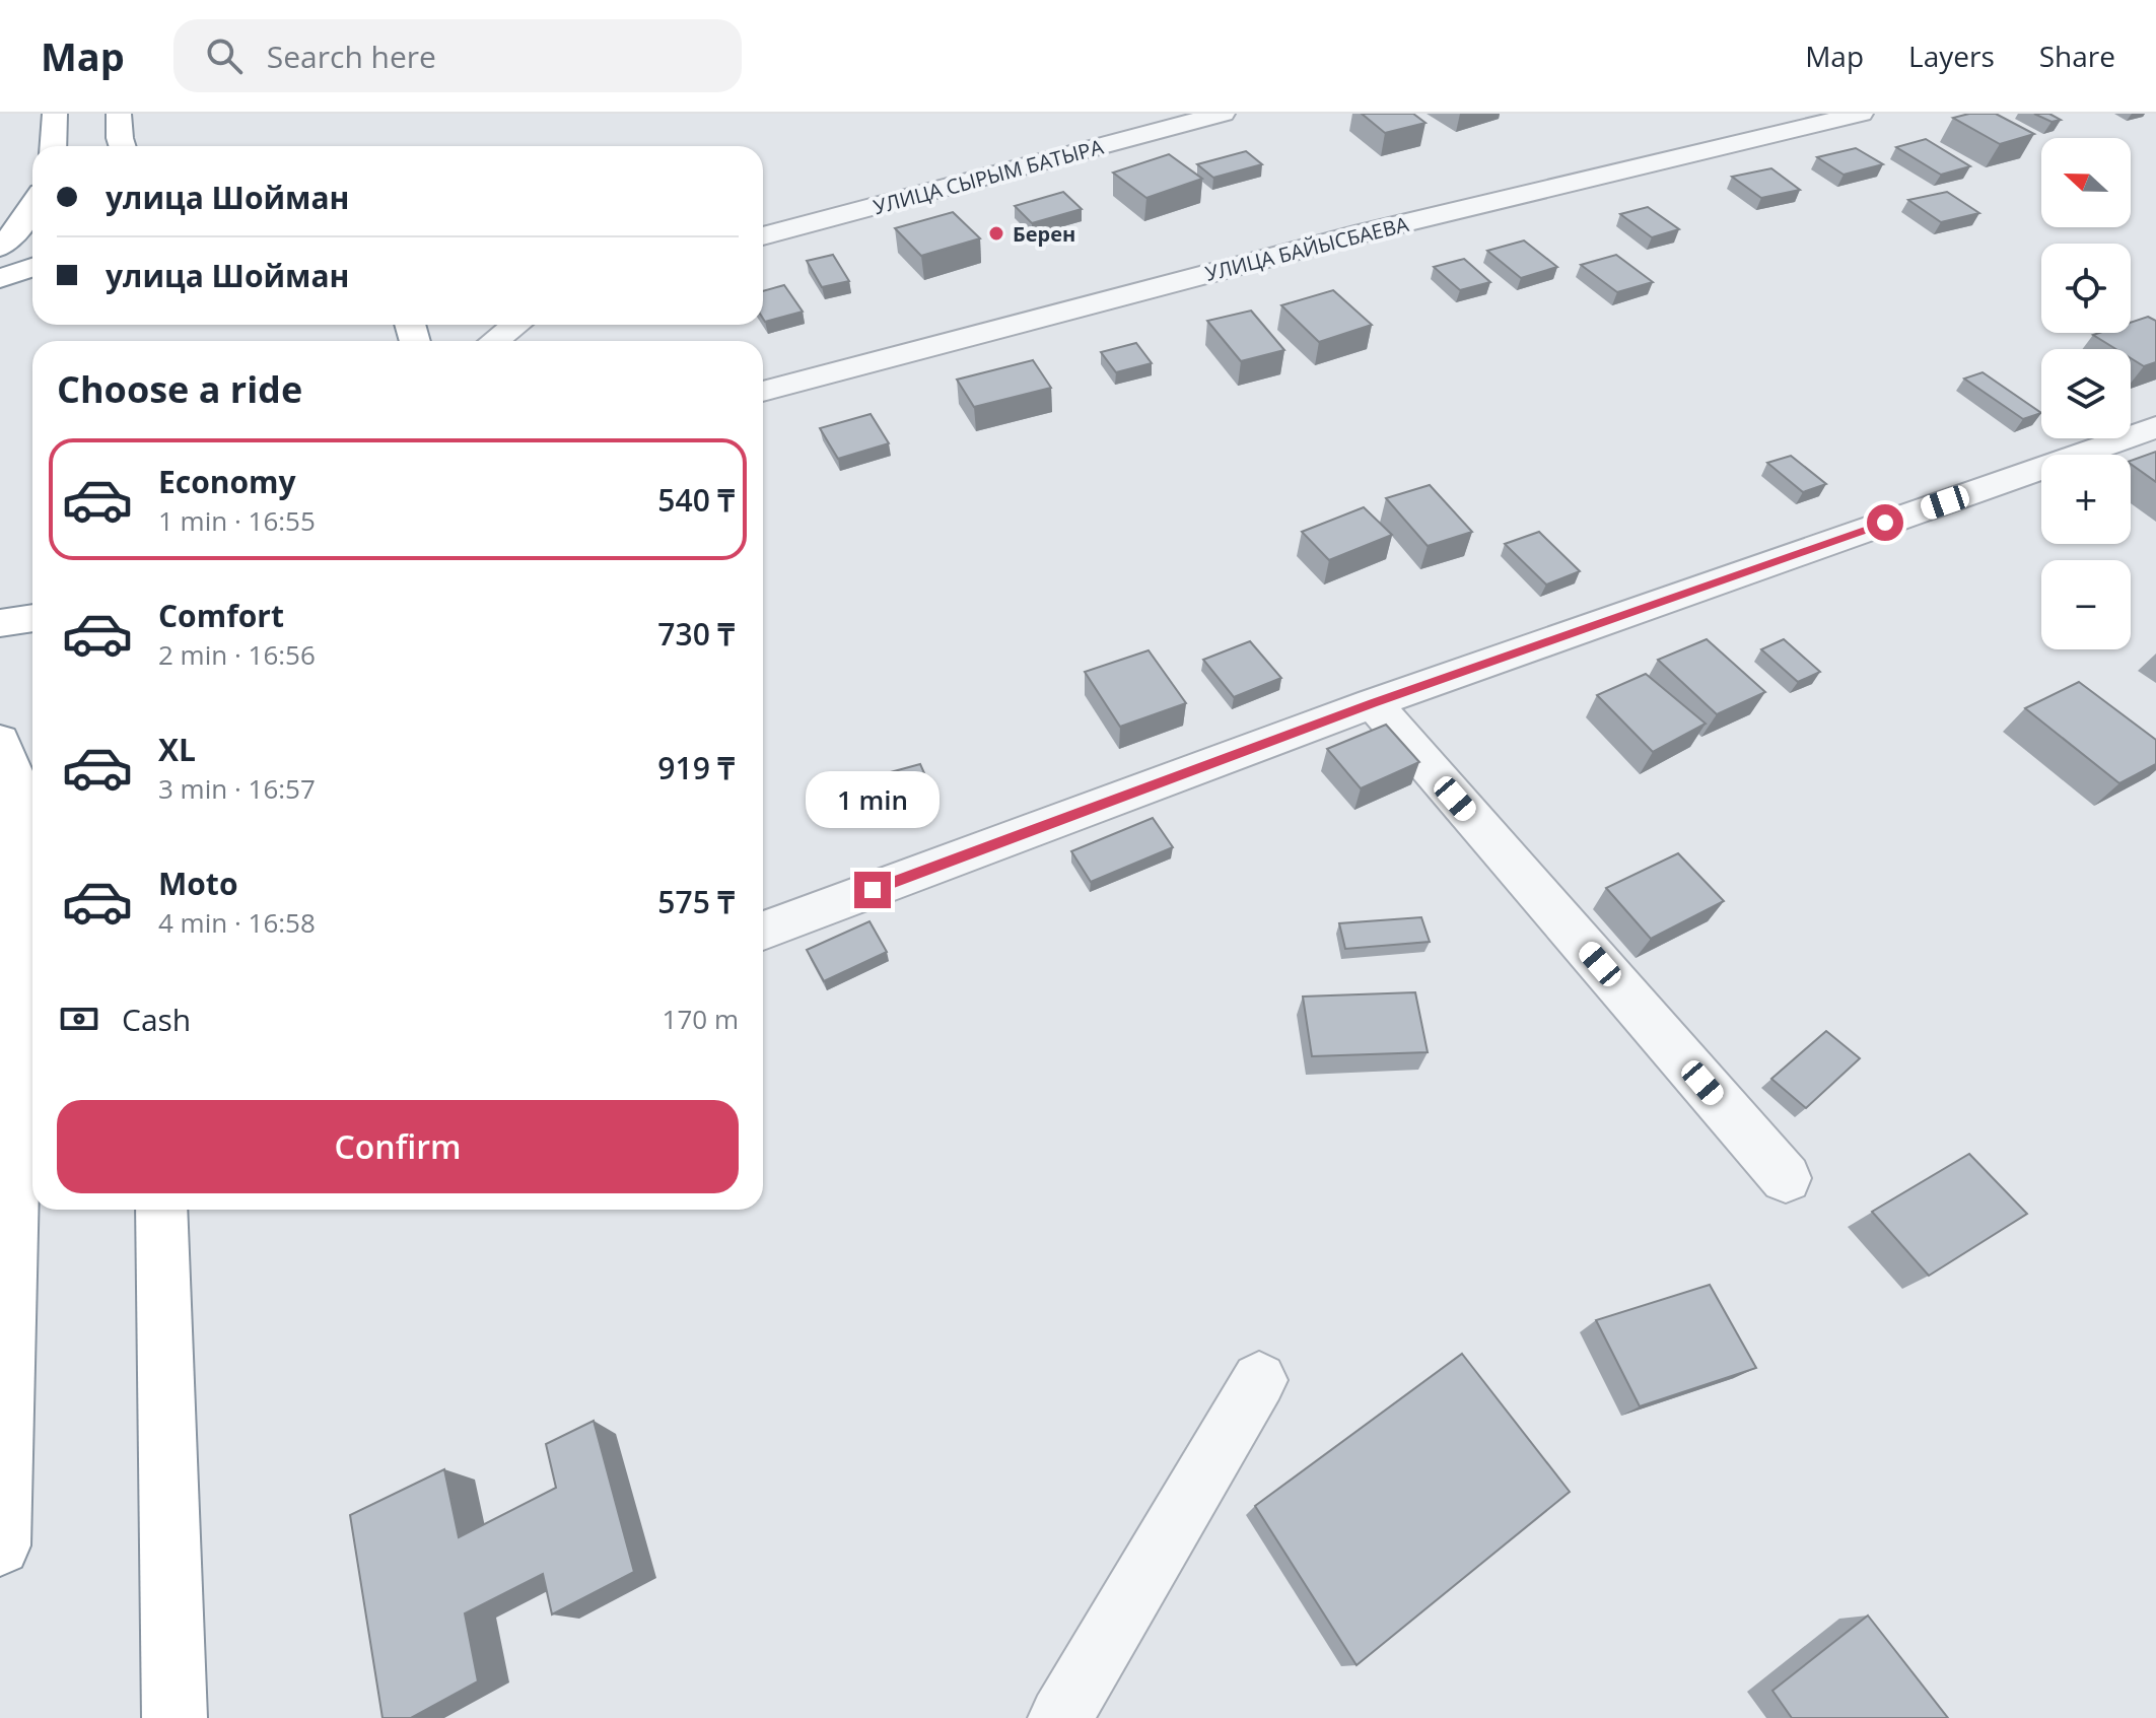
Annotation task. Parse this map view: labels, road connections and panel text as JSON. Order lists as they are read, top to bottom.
{
  "streets": {
    "street": ["УЛИЦА СЫРЫМ БАТЫРА", "УЛИЦА БАЙЫСБАЕВА"]
  },
  "places": ["Берен"],
  "north": "left",
  "page": {
    "header": "Map",
    "search": "Search here",
    "nav": ["Map", "Layers", "Share"],
    "map_buttons": ["+", "−"],
    "banner": ["улица Шойман", "улица Шойман"],
    "heading": "Choose a ride",
    "list": [
      {
        "name": "Economy",
        "note": "1 min · 16:55",
        "value": "540 ₸"
      },
      {
        "name": "Comfort",
        "note": "2 min · 16:56",
        "value": "730 ₸"
      },
      {
        "name": "XL",
        "note": "3 min · 16:57",
        "value": "919 ₸"
      },
      {
        "name": "Moto",
        "note": "4 min · 16:58",
        "value": "575 ₸"
      }
    ],
    "bubble": "1 min",
    "pay": ["Cash", "170 m"],
    "buttons": "Confirm"
  }
}
